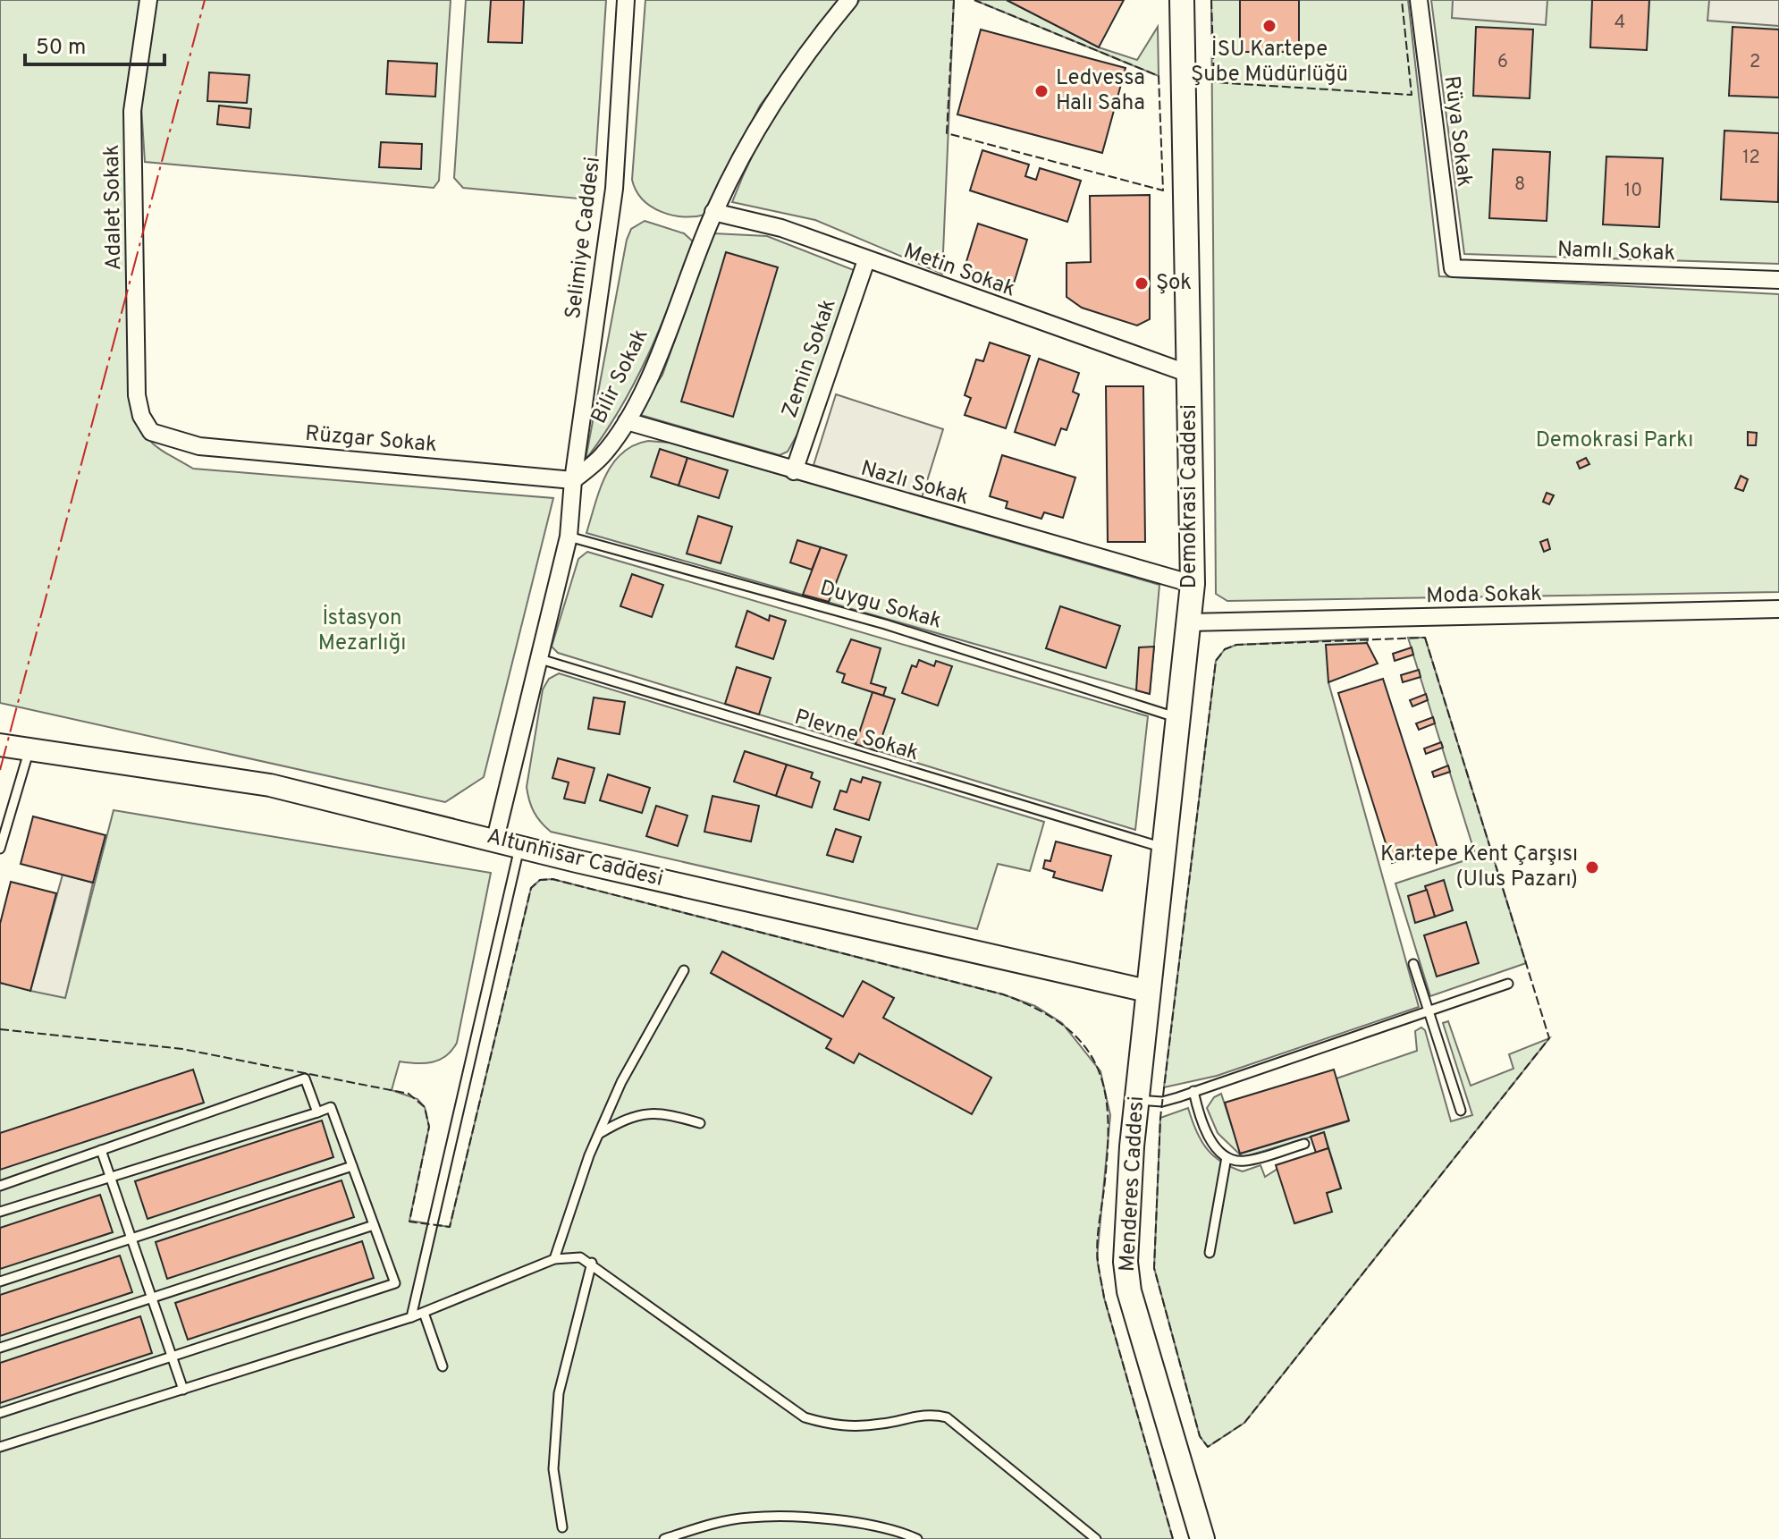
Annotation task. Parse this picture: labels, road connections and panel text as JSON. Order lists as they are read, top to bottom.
{
  "streets": {
    "main road": ["Demokrasi Caddesi", "Menderes Caddesi"],
    "street": [
      "Rüya Sokak",
      "Adalet Sokak",
      "Selimiye Caddesi",
      "Namlı Sokak",
      "Metin Sokak",
      "Zemin Sokak",
      "Bilir Sokak",
      "Rüzgar Sokak",
      "Nazlı Sokak",
      "Moda Sokak",
      "Altunhisar Caddesi"
    ],
    "lane": ["Duygu Sokak", "Plevne Sokak"]
  },
  "crossings": [
    ["Rüya Sokak", "Namlı Sokak"],
    ["Adalet Sokak", "Rüzgar Sokak"],
    ["Selimiye Caddesi", "Bilir Sokak"],
    ["Selimiye Caddesi", "Rüzgar Sokak"],
    ["Metin Sokak", "Zemin Sokak"],
    ["Metin Sokak", "Bilir Sokak"],
    ["Metin Sokak", "Demokrasi Caddesi"],
    ["Zemin Sokak", "Nazlı Sokak"],
    ["Bilir Sokak", "Rüzgar Sokak"],
    ["Bilir Sokak", "Nazlı Sokak"],
    ["Nazlı Sokak", "Demokrasi Caddesi"],
    ["Demokrasi Caddesi", "Moda Sokak"],
    ["Demokrasi Caddesi", "Duygu Sokak"],
    ["Demokrasi Caddesi", "Plevne Sokak"],
    ["Demokrasi Caddesi", "Altunhisar Caddesi"],
    ["Demokrasi Caddesi", "Menderes Caddesi"],
    ["Altunhisar Caddesi", "Menderes Caddesi"]
  ],
  "parks": ["Demokrasi Parkı", "İstasyon Mezarlığı"],
  "places": [
    "İSU Kartepe Şube Müdürlüğü",
    "Ledvessa Halı Saha",
    "Şok",
    "Kartepe Kent Çarşısı (Ulus Pazarı)"
  ],
  "house_numbers": [
    "4",
    "6",
    "2",
    "12",
    "8",
    "10"
  ],
  "scale_bar": "50 m"
}
